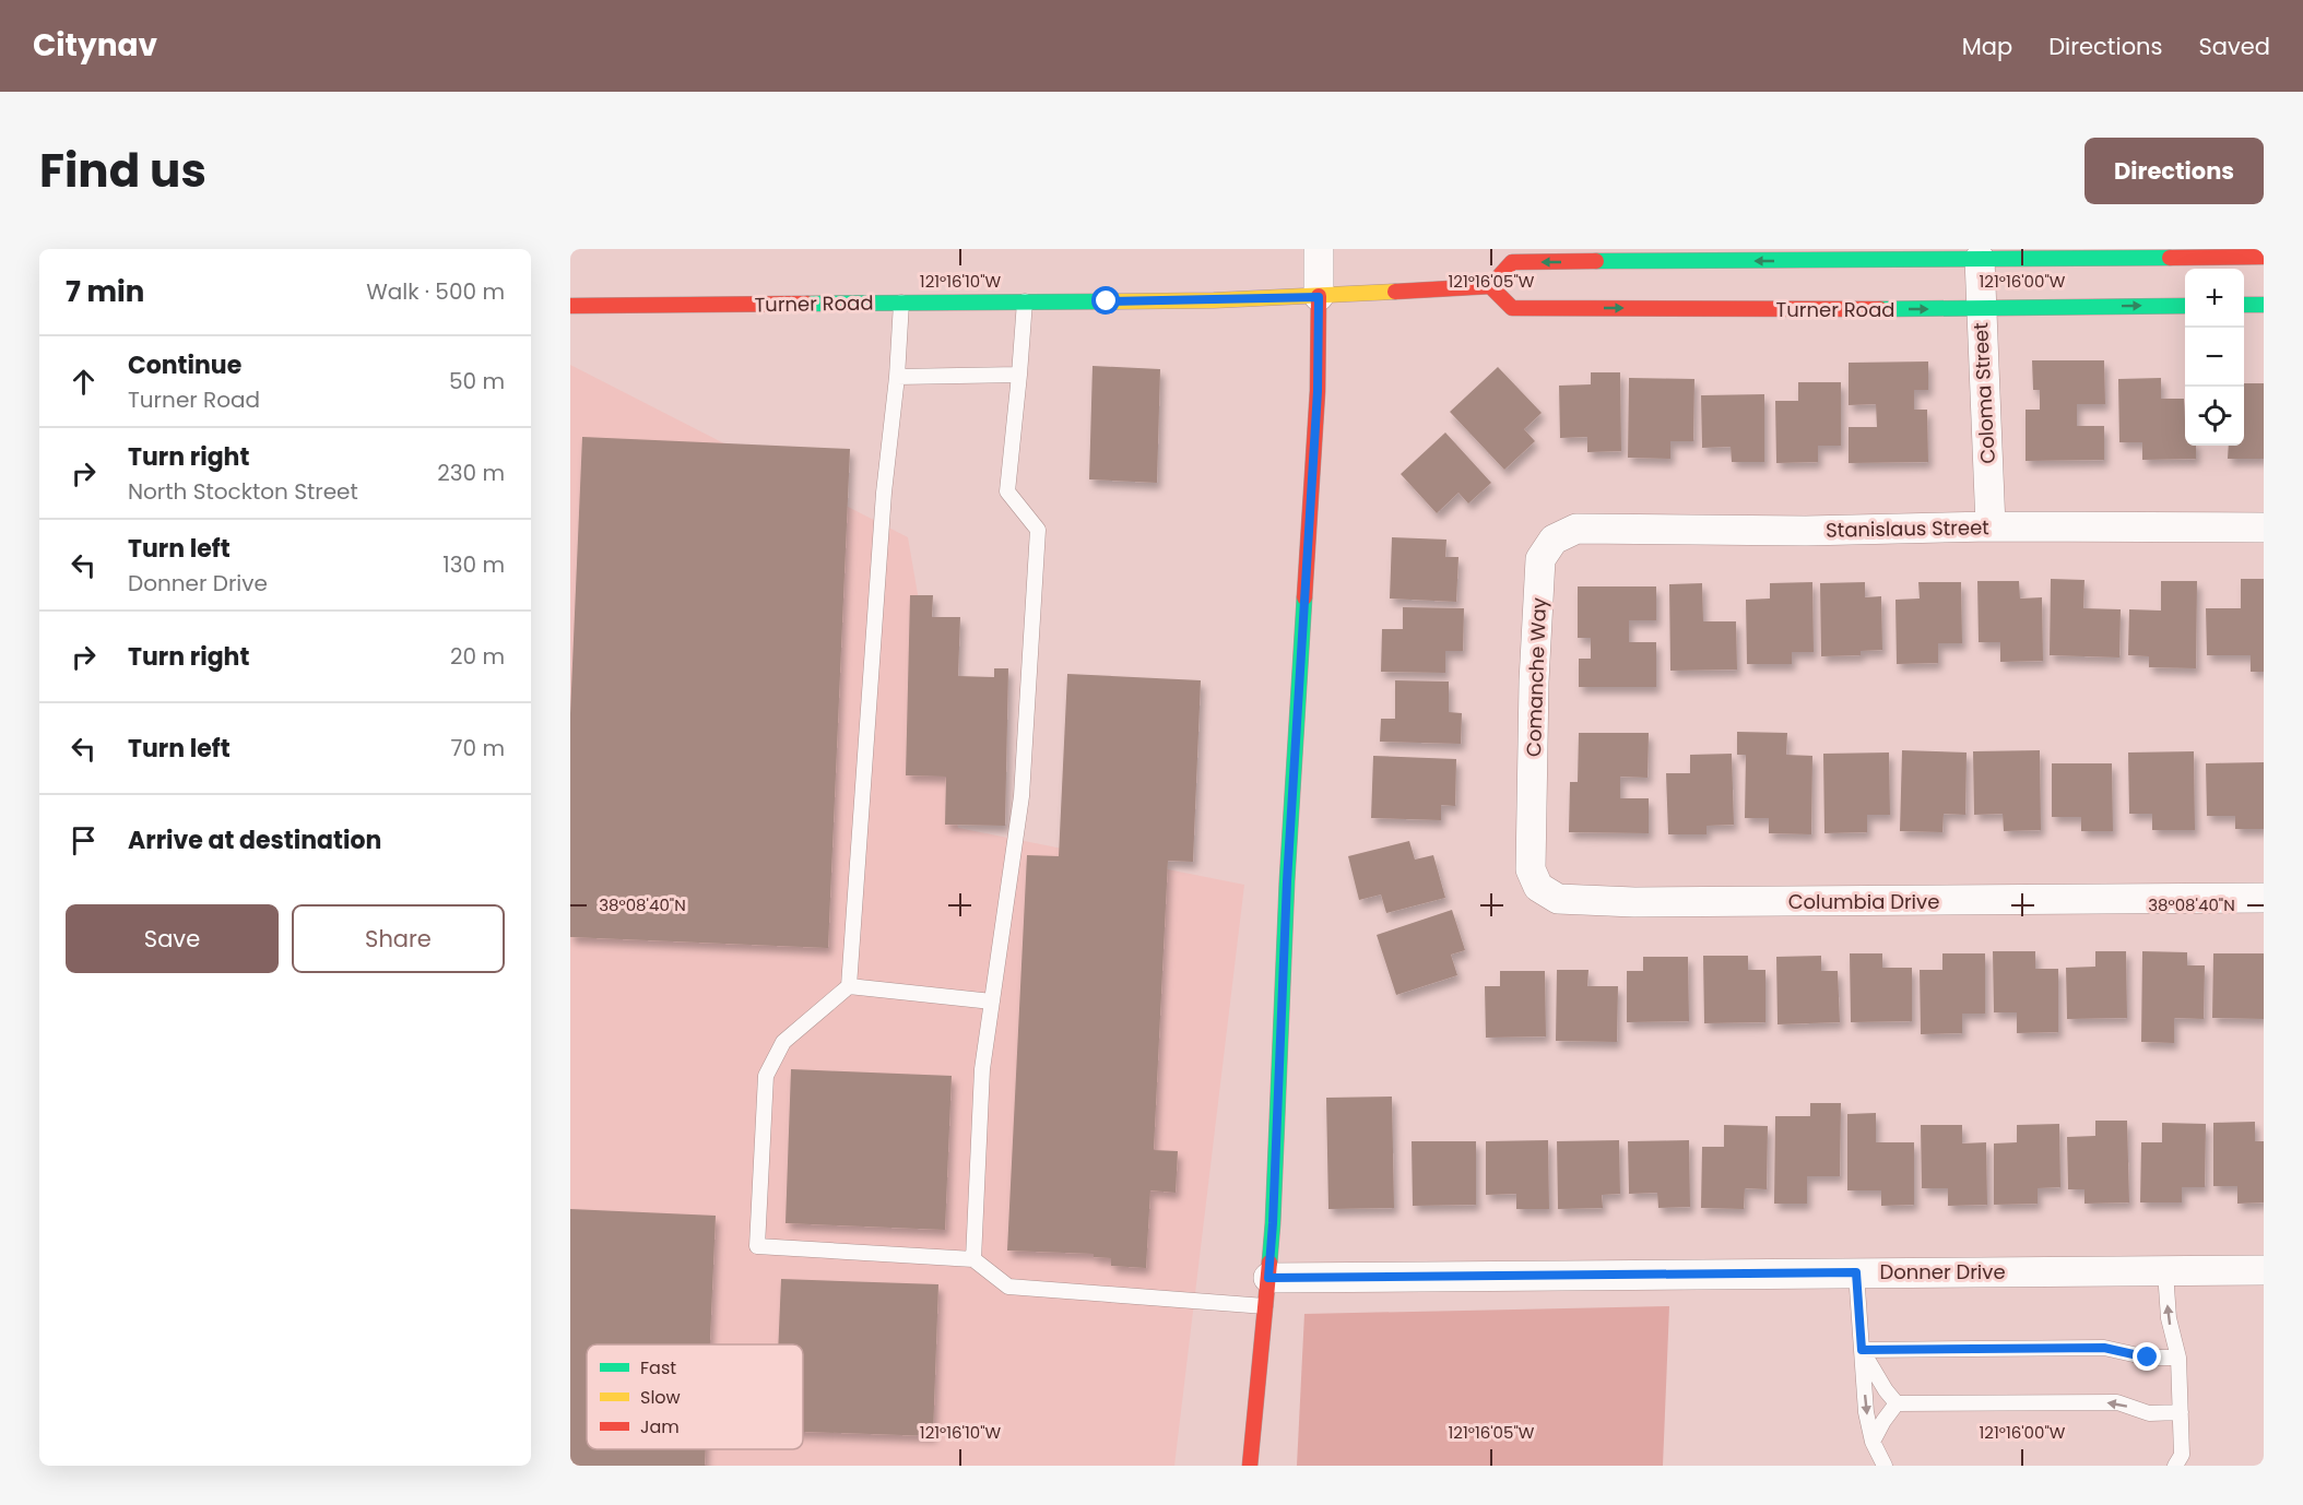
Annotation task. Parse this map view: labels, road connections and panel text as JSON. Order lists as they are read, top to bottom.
{
  "streets": {
    "main road": ["Turner Road"],
    "street": [
      "Coloma Street",
      "Stanislaus Street",
      "Comanche Way",
      "Columbia Drive",
      "Donner Drive"
    ]
  },
  "crossings": [
    ["Turner Road", "Coloma Street"],
    ["Coloma Street", "Stanislaus Street"],
    ["Stanislaus Street", "Comanche Way"],
    ["Comanche Way", "Columbia Drive"]
  ],
  "legend": ["Fast", "Slow", "Jam"],
  "page": {
    "header": "Citynav",
    "nav": ["Map", "Directions", "Saved"],
    "title": "Find us",
    "buttons": [
      "Directions",
      ["Save", "Share"]
    ],
    "heading": ["7 min", "Walk · 500 m"],
    "map_buttons": ["+", "−"],
    "list": [
      ["Continue", "Turner Road", "50 m"],
      ["Turn right", "North Stockton Street", "230 m"],
      ["Turn left", "Donner Drive", "130 m"],
      ["Turn right", "20 m"],
      ["Turn left", "70 m"],
      "Arrive at destination"
    ]
  },
  "coordinates": [
    "121°16'10\"W",
    "121°16'05\"W",
    "121°16'00\"W",
    "38°08'40\"N"
  ]
}
